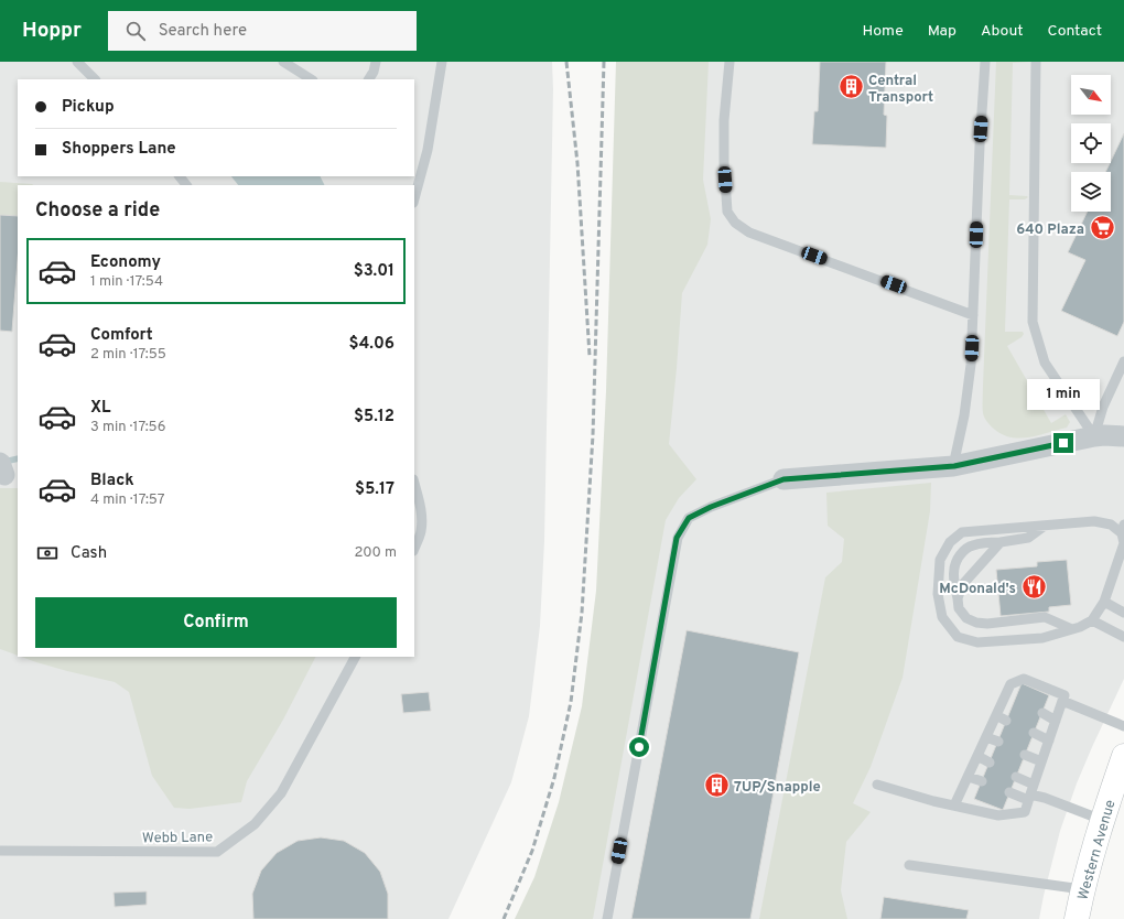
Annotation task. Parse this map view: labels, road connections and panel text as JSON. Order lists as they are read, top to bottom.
{
  "streets": {
    "main road": ["Western Avenue"],
    "lane": ["Webb Lane"]
  },
  "places": {
    "building": ["Central Transport", "7UP/Snapple"],
    "supermarket": ["640 Plaza"],
    "restaurant": ["McDonald's"]
  },
  "north": "bottom right",
  "page": {
    "header": "Hoppr",
    "search": "Search here",
    "nav": [
      "Home",
      "Map",
      "About",
      "Contact"
    ],
    "banner": ["Pickup", "Shoppers Lane"],
    "heading": "Choose a ride",
    "list": [
      {
        "name": "Economy",
        "note": "1 min · 17:54",
        "value": "$3.01"
      },
      {
        "name": "Comfort",
        "note": "2 min · 17:55",
        "value": "$4.06"
      },
      {
        "name": "XL",
        "note": "3 min · 17:56",
        "value": "$5.12"
      },
      {
        "name": "Black",
        "note": "4 min · 17:57",
        "value": "$5.17"
      }
    ],
    "bubble": "1 min",
    "pay": ["Cash", "200 m"],
    "buttons": "Confirm"
  }
}
